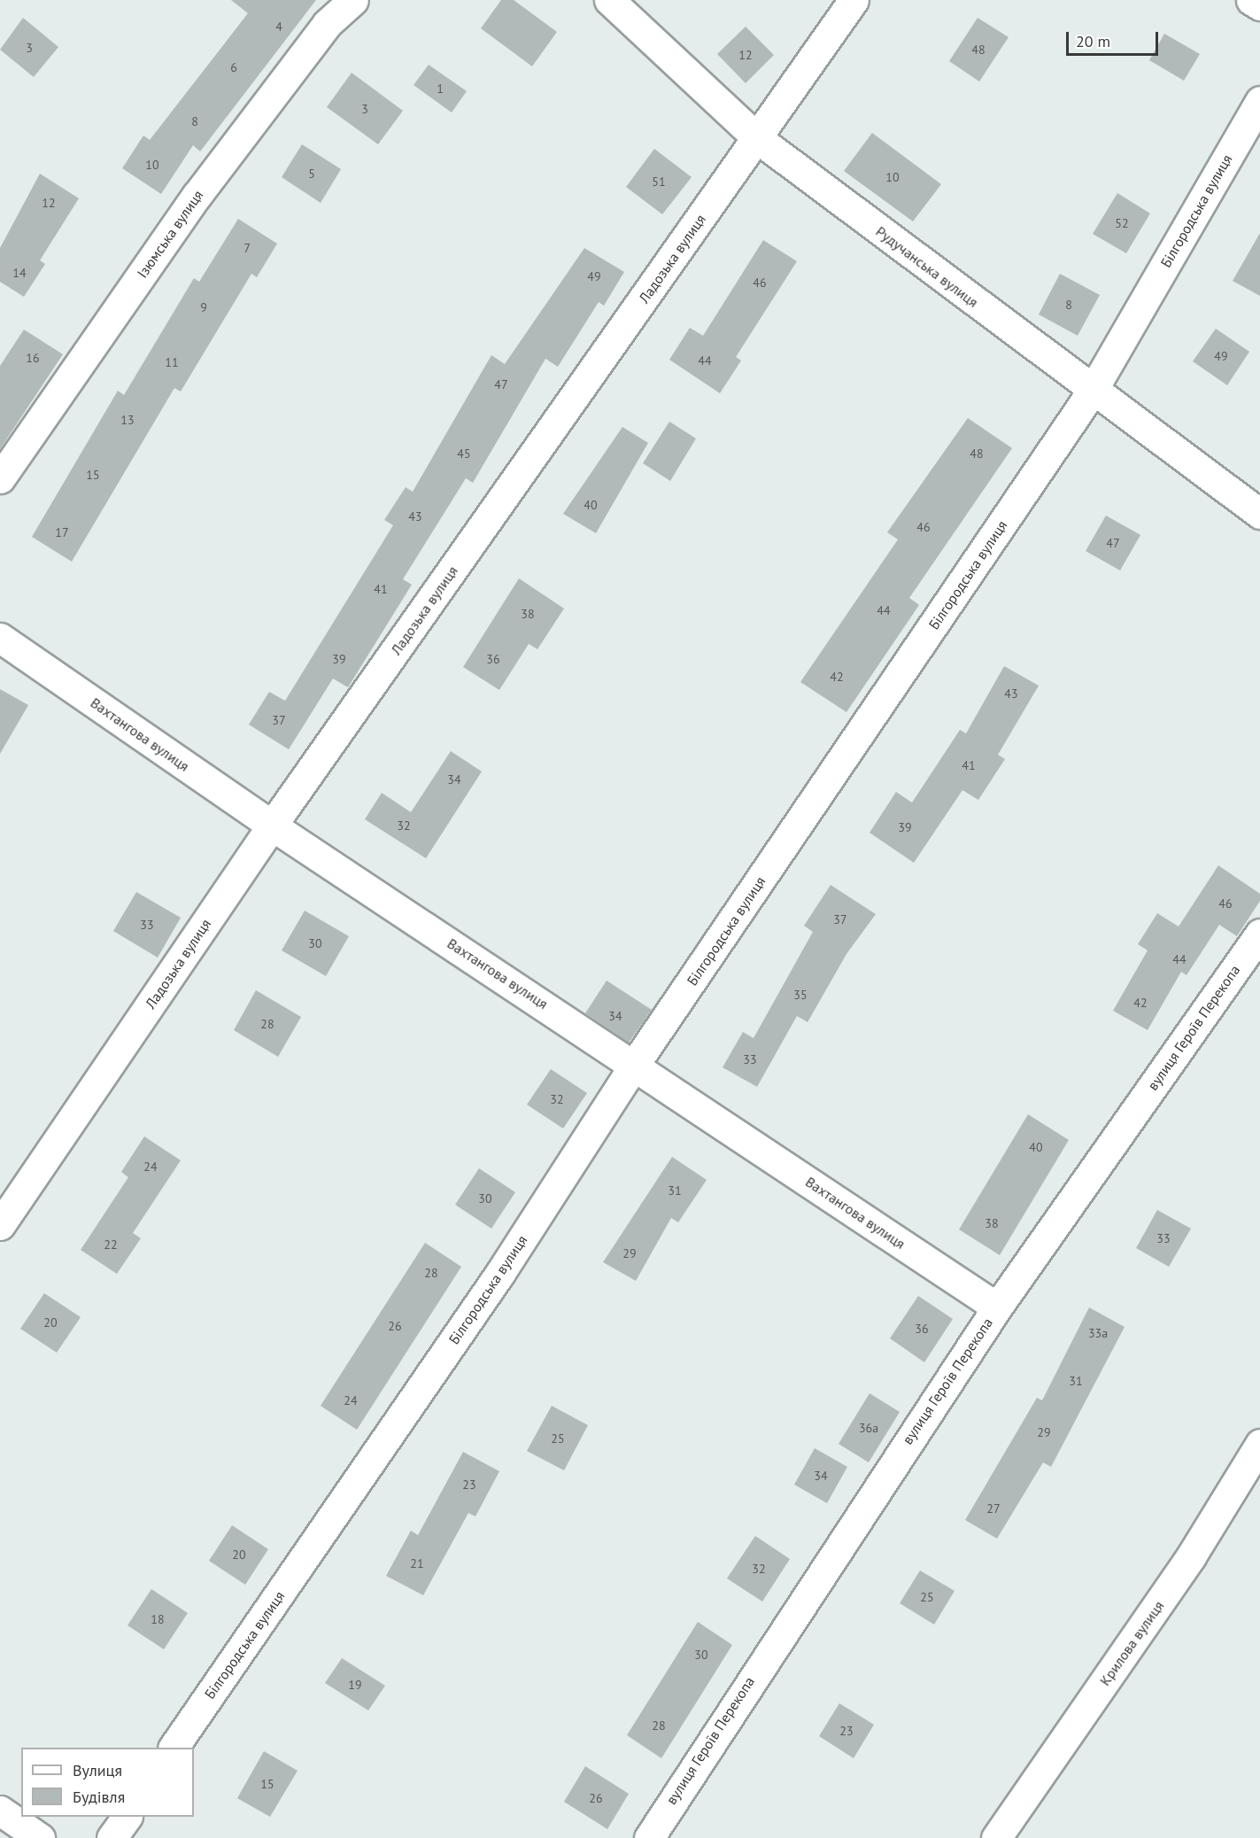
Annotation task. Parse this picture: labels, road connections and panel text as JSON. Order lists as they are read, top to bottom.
{
  "streets": {
    "street": [
      "Білгородська вулиця",
      "Ізюмська вулиця",
      "Ладозька вулиця",
      "Рудучанська вулиця",
      "Вахтангова вулиця",
      "вулиця Героїв Перекопа",
      "Крилова вулиця"
    ]
  },
  "crossings": [
    ["Білгородська вулиця", "Рудучанська вулиця"],
    ["Білгородська вулиця", "Вахтангова вулиця"],
    ["Ладозька вулиця", "Рудучанська вулиця"],
    ["Ладозька вулиця", "Вахтангова вулиця"],
    ["Вахтангова вулиця", "вулиця Героїв Перекопа"]
  ],
  "house_numbers": [
    "4",
    "3",
    "48",
    "12",
    "6",
    "1",
    "3",
    "8",
    "10",
    "5",
    "10",
    "51",
    "12",
    "52",
    "7",
    "14",
    "49",
    "46",
    "8",
    "9",
    "49",
    "16",
    "44",
    "11",
    "47",
    "13",
    "45",
    "48",
    "15",
    "40",
    "43",
    "46",
    "17",
    "47",
    "41",
    "44",
    "38",
    "39",
    "36",
    "42",
    "43",
    "37",
    "41",
    "34",
    "32",
    "39",
    "46",
    "37",
    "33",
    "30",
    "44",
    "35",
    "42",
    "34",
    "28",
    "33",
    "32",
    "40",
    "24",
    "31",
    "30",
    "38",
    "33",
    "22",
    "29",
    "28",
    "20",
    "26",
    "36",
    "33а",
    "31",
    "24",
    "36а",
    "29",
    "25",
    "34",
    "23",
    "27",
    "20",
    "21",
    "32",
    "25",
    "18",
    "30",
    "19",
    "28",
    "23",
    "15",
    "26"
  ],
  "legend": ["Вулиця", "Будівля"],
  "scale_bar": "20 m"
}
